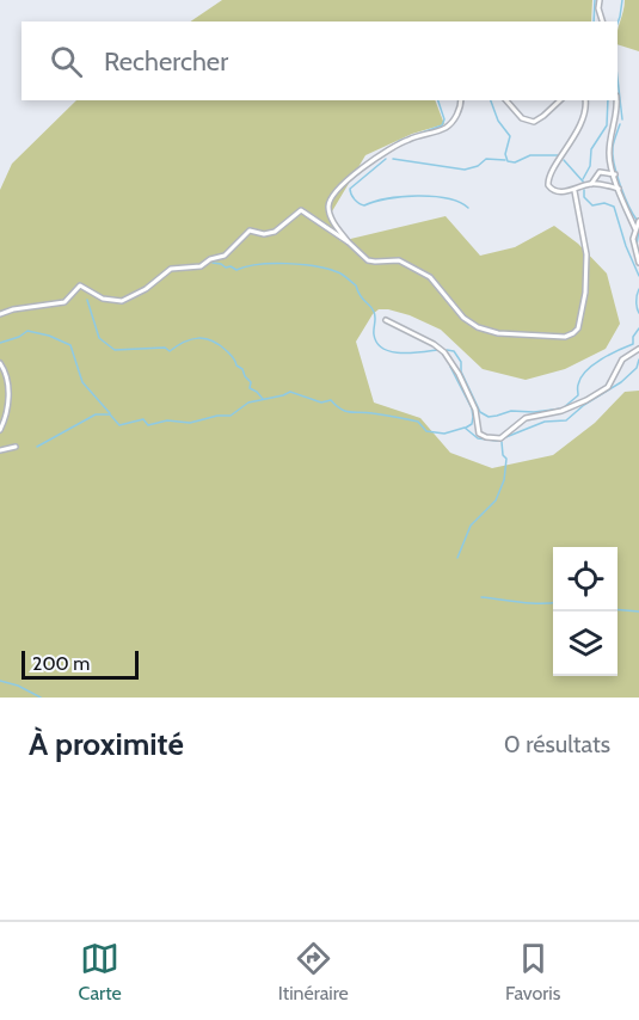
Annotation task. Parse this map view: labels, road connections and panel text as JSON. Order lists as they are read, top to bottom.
{
  "scale_bar": "200 m",
  "page": {
    "search": "Rechercher",
    "scale": "200 m",
    "heading": ["À proximité", "0 résultats"],
    "nav": ["Carte", "Itinéraire", "Favoris"]
  }
}
